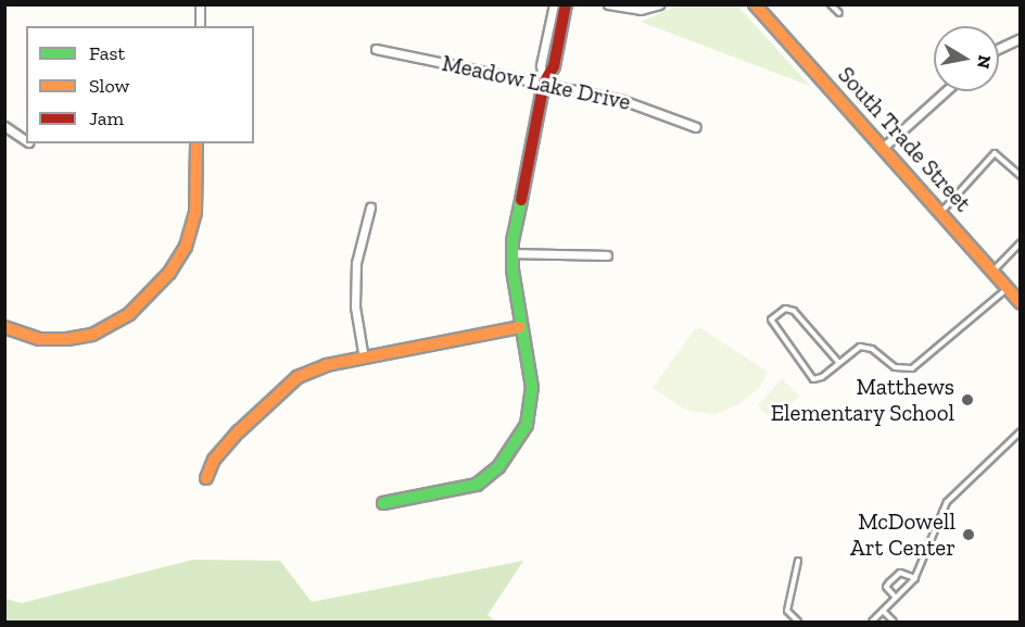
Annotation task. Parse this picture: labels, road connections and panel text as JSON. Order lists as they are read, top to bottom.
{
  "streets": {
    "street": ["Meadow Lake Drive", "South Trade Street"]
  },
  "places": ["Matthews Elementary School", "McDowell Art Center"],
  "legend": ["Fast", "Slow", "Jam"],
  "north": "right"
}
